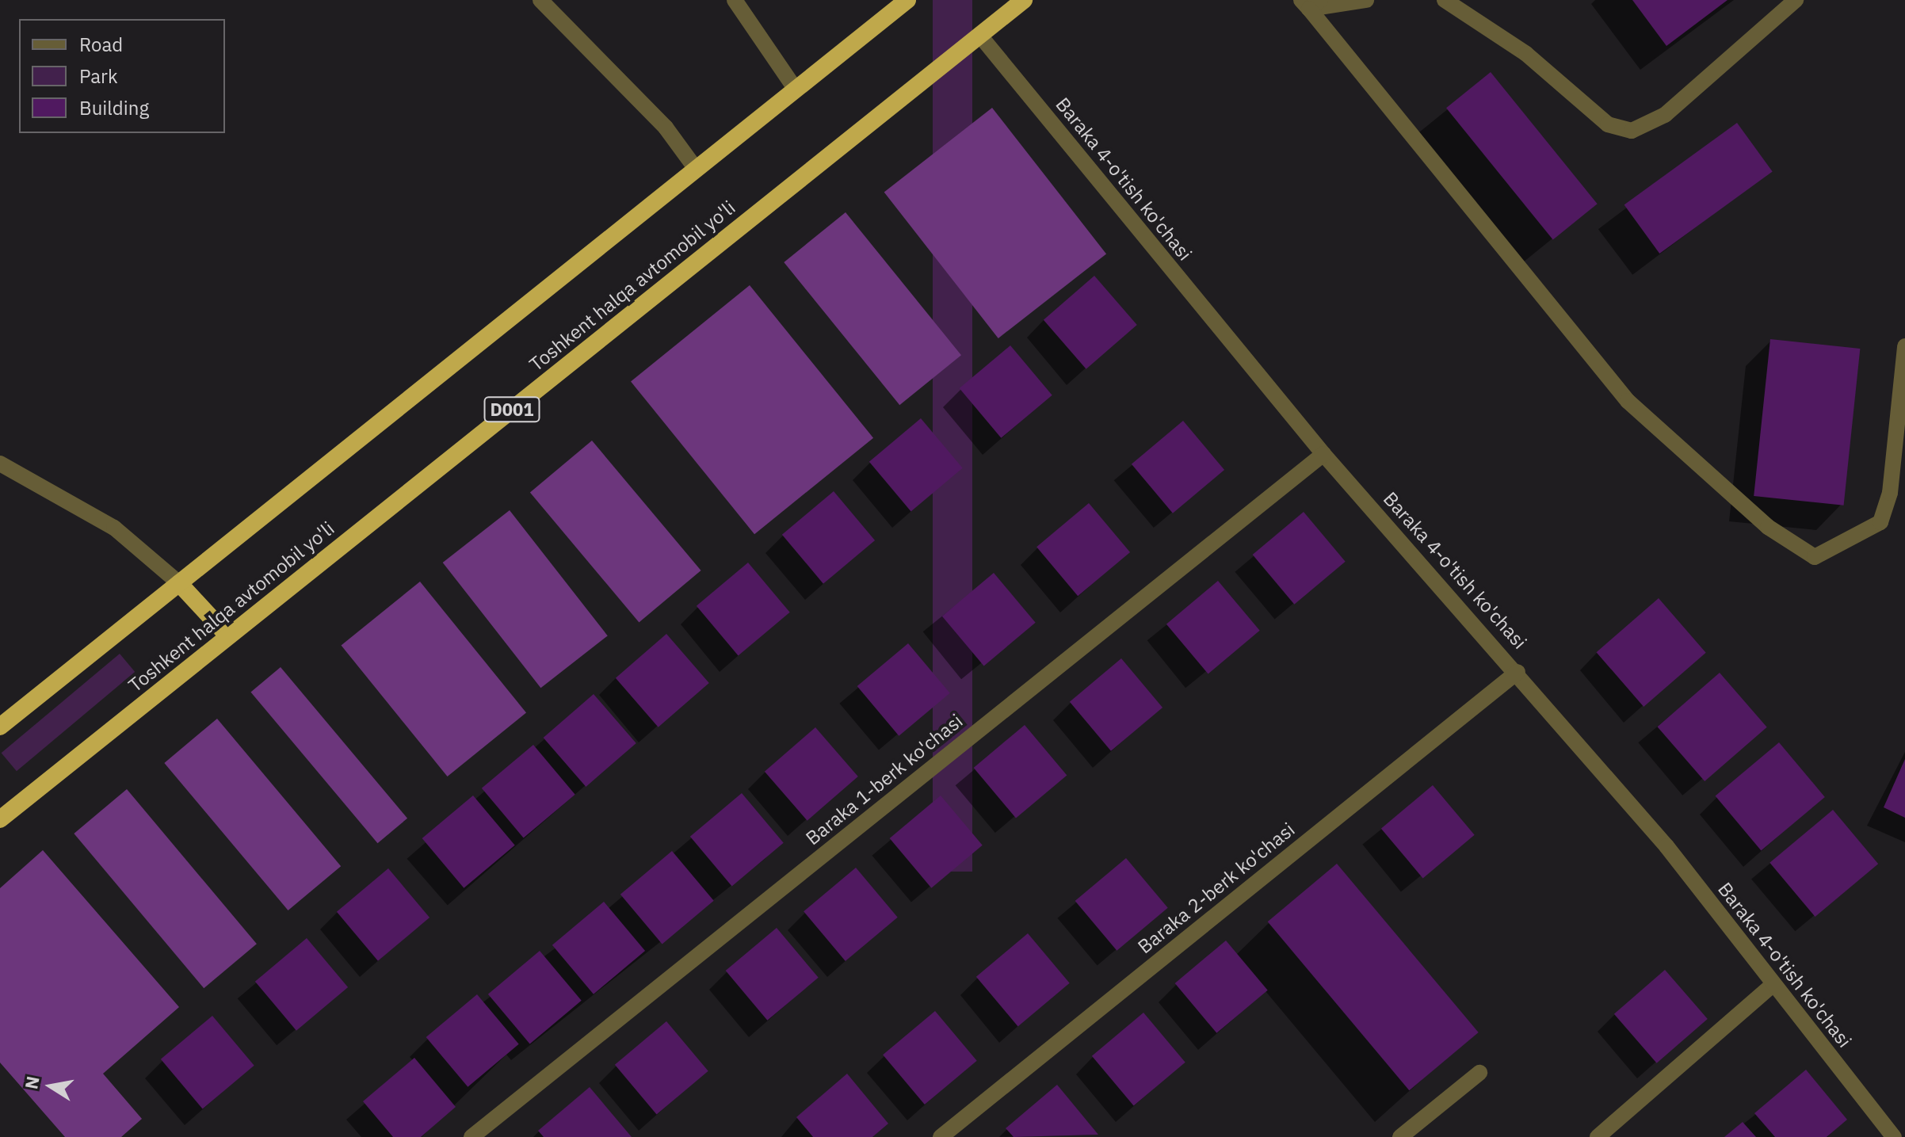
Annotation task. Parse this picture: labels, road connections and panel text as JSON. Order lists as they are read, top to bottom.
{
  "streets": {
    "highway": ["Toshkent halqa avtomobil yo'li", "D001"],
    "street": ["Baraka 4-o'tish ko'chasi", "Baraka 1-berk ko'chasi", "Baraka 2-berk ko'chasi"]
  },
  "crossings": [
    ["Baraka 4-o'tish ko'chasi", "Toshkent halqa avtomobil yo'li"],
    ["Baraka 4-o'tish ko'chasi", "Baraka 1-berk ko'chasi"],
    ["Baraka 4-o'tish ko'chasi", "Baraka 2-berk ko'chasi"]
  ],
  "legend": ["Road", "Park", "Building"],
  "north": "left"
}
